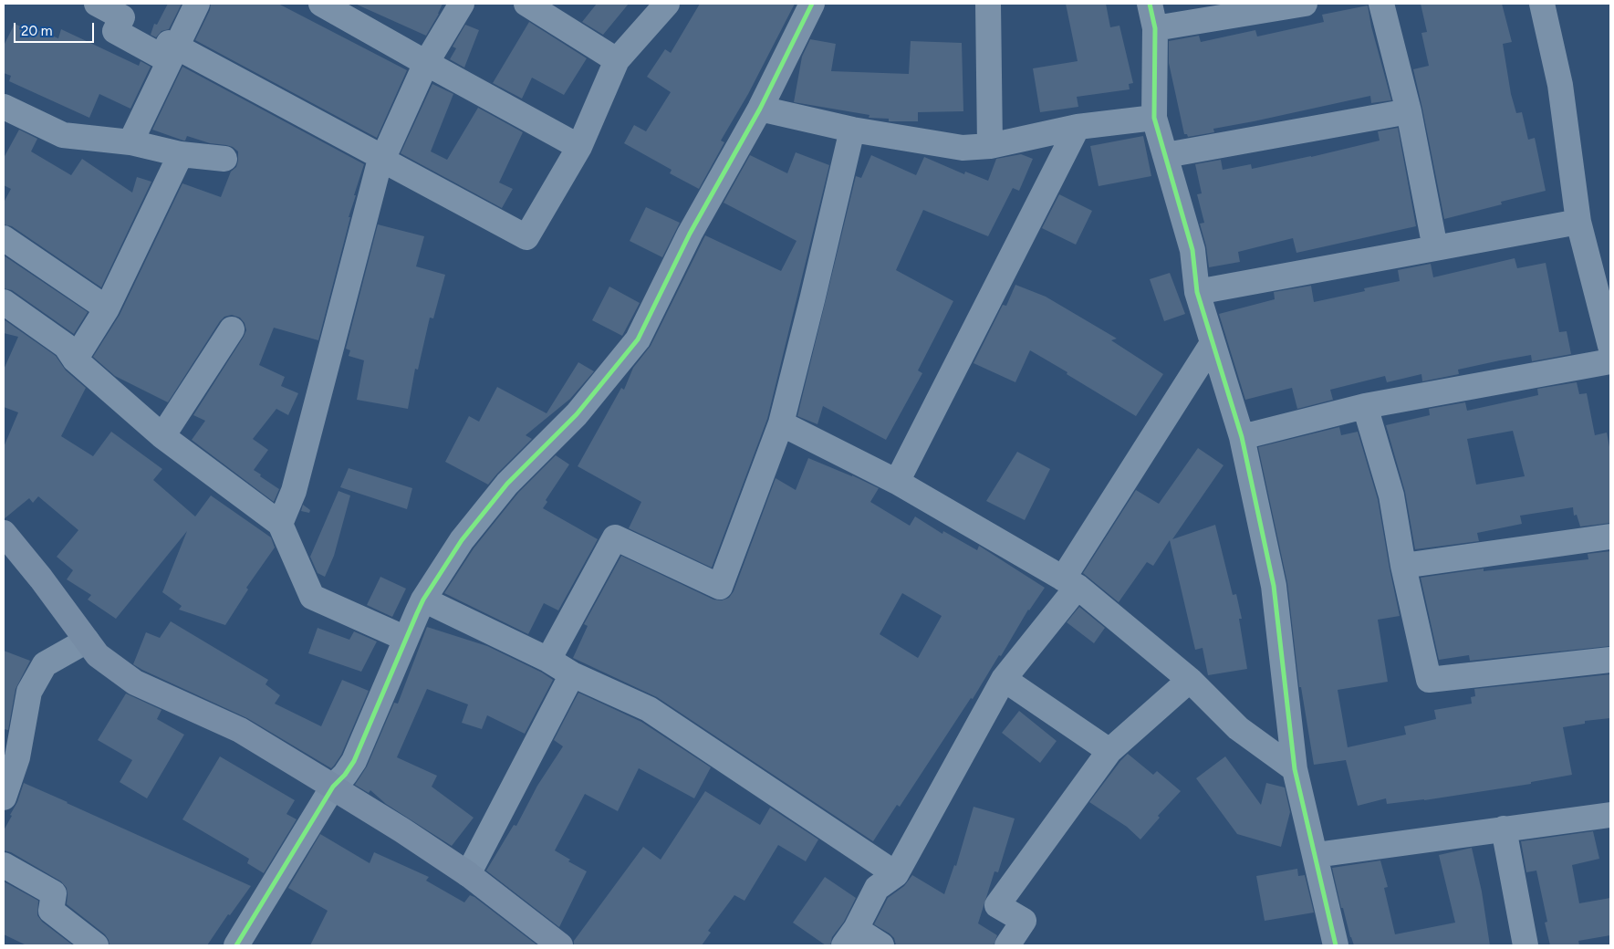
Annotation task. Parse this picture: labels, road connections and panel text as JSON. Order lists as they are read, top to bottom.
{
  "scale_bar": "20 m"
}
